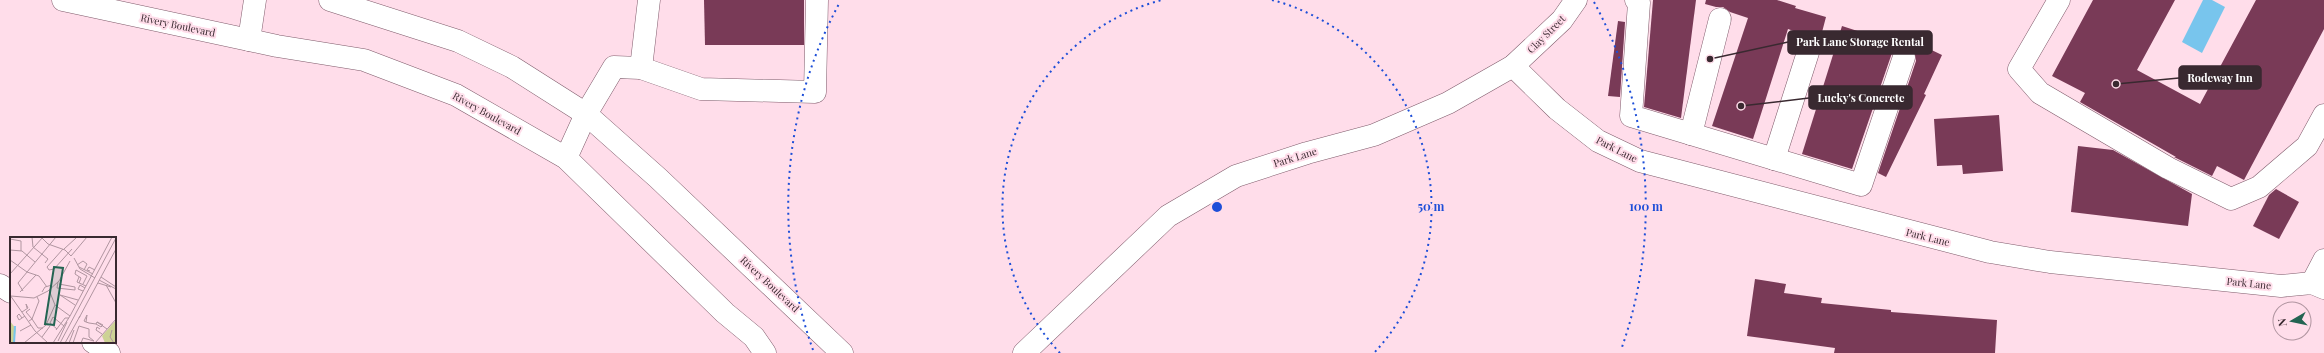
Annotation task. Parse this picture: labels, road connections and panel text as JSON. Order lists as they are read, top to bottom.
{
  "streets": {
    "street": ["Rivery Boulevard", "Clay Street", "Park Lane"]
  },
  "crossings": [
    ["Clay Street", "Park Lane"]
  ],
  "places": ["Park Lane Storage Rental", "Rodeway Inn", "Lucky's Concrete"],
  "north": "left",
  "rings": ["50 m", "100 m"]
}
